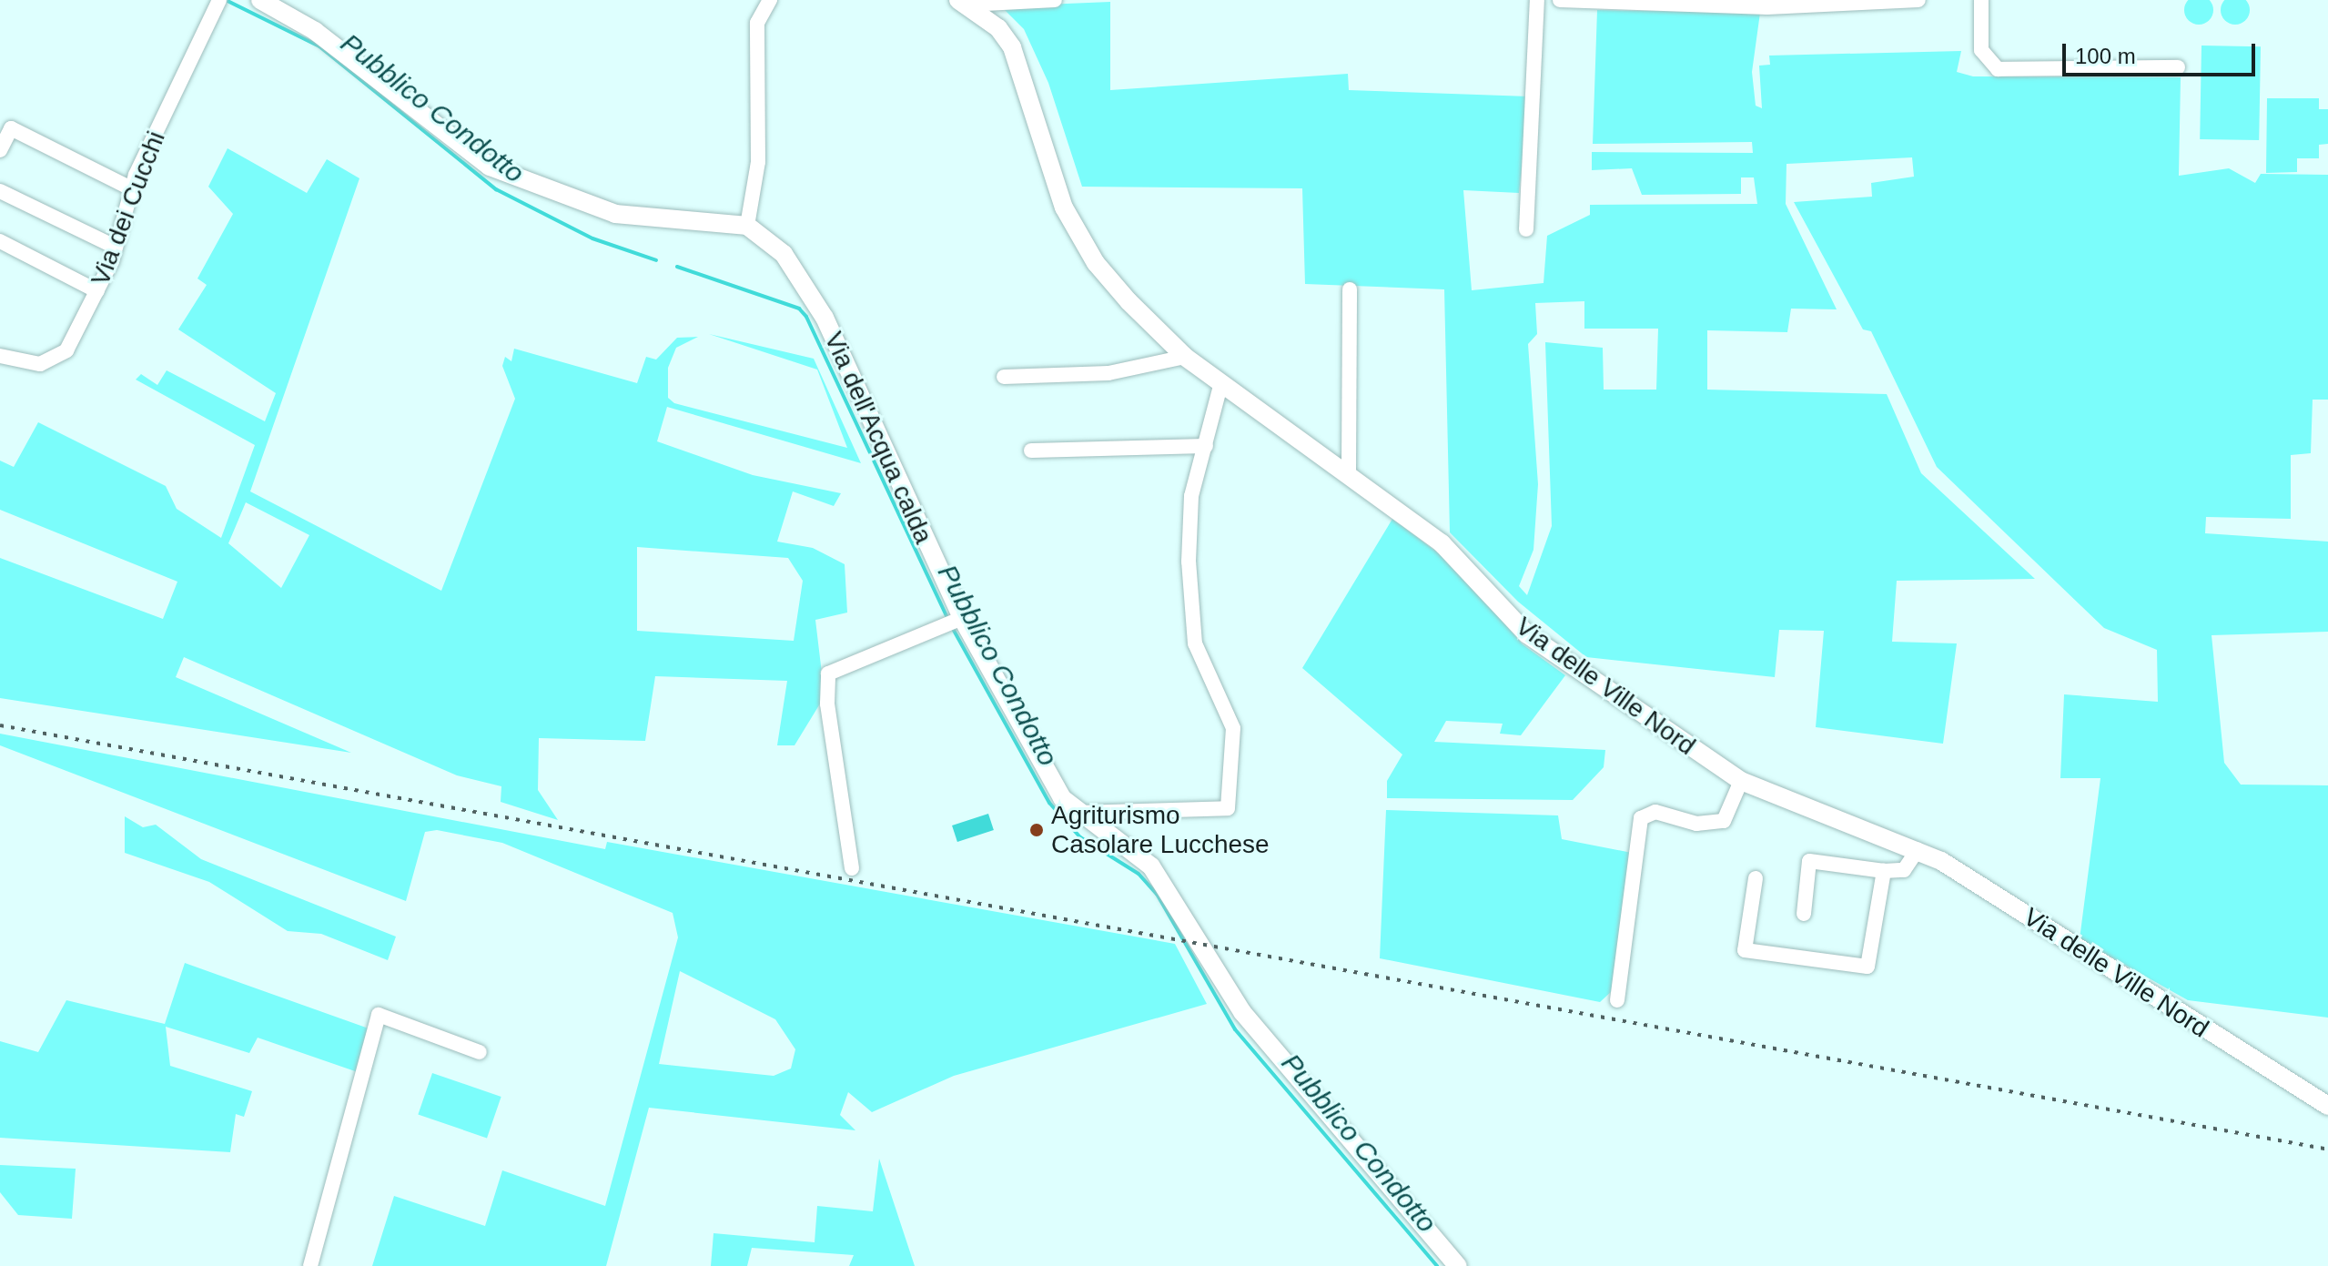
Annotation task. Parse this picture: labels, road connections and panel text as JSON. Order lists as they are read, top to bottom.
{
  "streets": {
    "street": ["Via dei Cucchi", "Via dell'Acqua calda", "Via delle Ville Nord"]
  },
  "water": ["Pubblico Condotto"],
  "places": ["Agriturismo Casolare Lucchese"],
  "scale_bar": "100 m"
}
